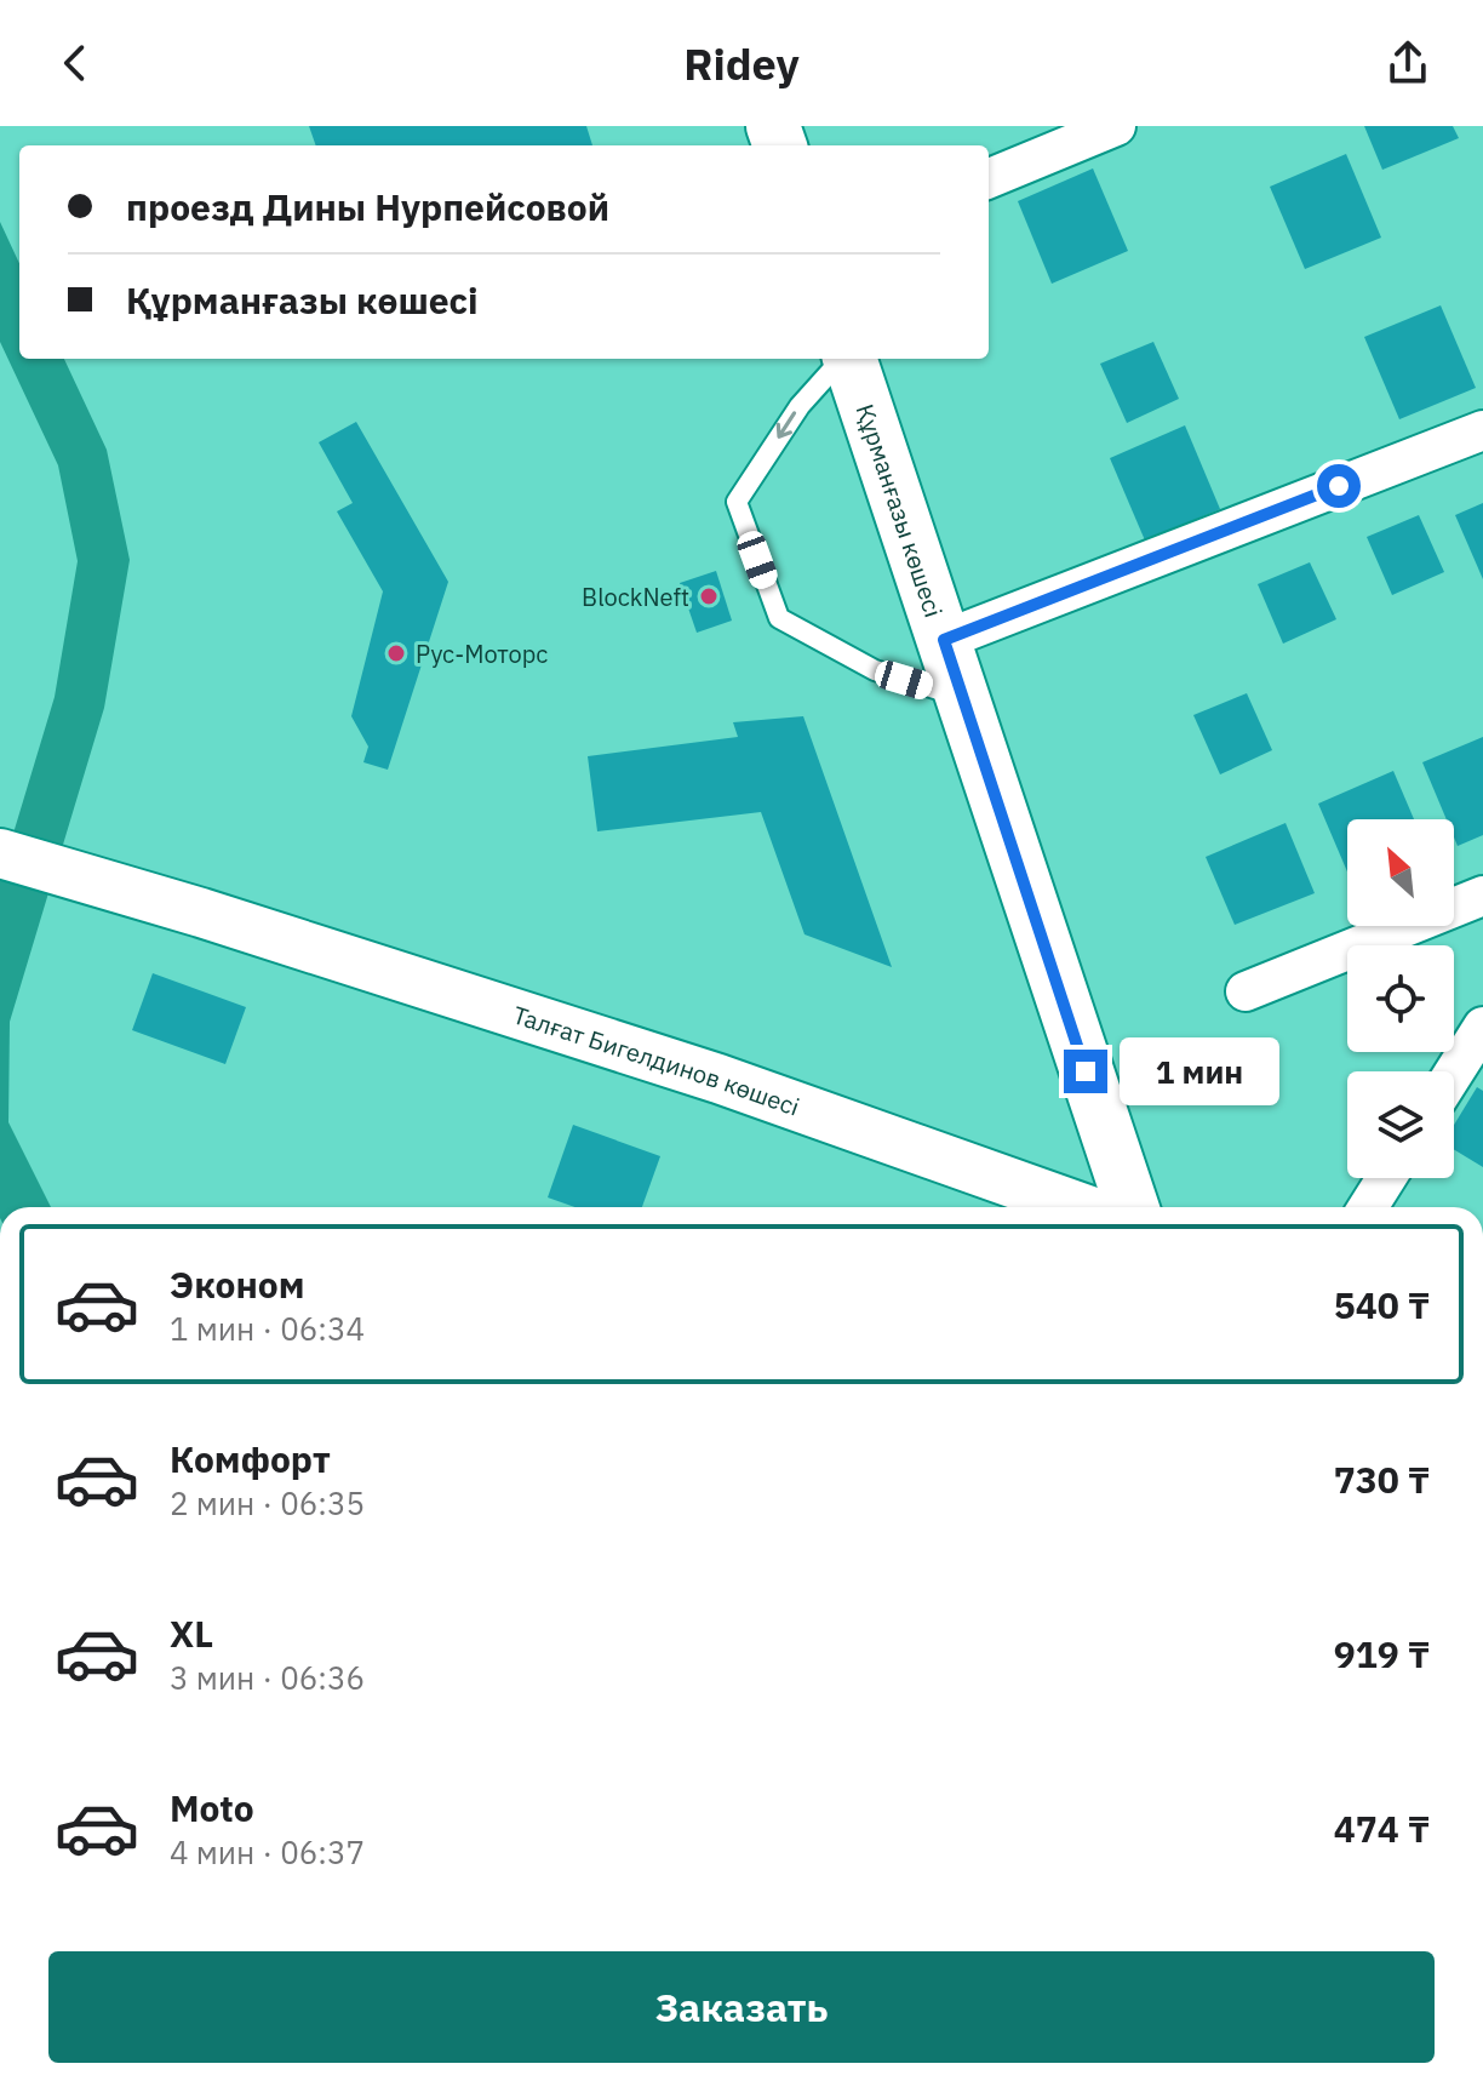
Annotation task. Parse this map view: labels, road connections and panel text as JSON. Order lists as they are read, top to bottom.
{
  "streets": {
    "main road": ["Құрманғазы көшесі"],
    "street": ["Талғат Бигелдинов көшесі"]
  },
  "places": ["BlockNeft", "Рус-Моторс"],
  "north": "top left",
  "page": {
    "header": "Ridey",
    "banner": ["проезд Дины Нурпейсовой", "Құрманғазы көшесі"],
    "bubble": "1 мин",
    "list": [
      {
        "name": "Эконом",
        "note": "1 мин · 06:34",
        "value": "540 ₸"
      },
      {
        "name": "Комфорт",
        "note": "2 мин · 06:35",
        "value": "730 ₸"
      },
      {
        "name": "XL",
        "note": "3 мин · 06:36",
        "value": "919 ₸"
      },
      {
        "name": "Moto",
        "note": "4 мин · 06:37",
        "value": "474 ₸"
      }
    ],
    "buttons": "Заказать"
  }
}
